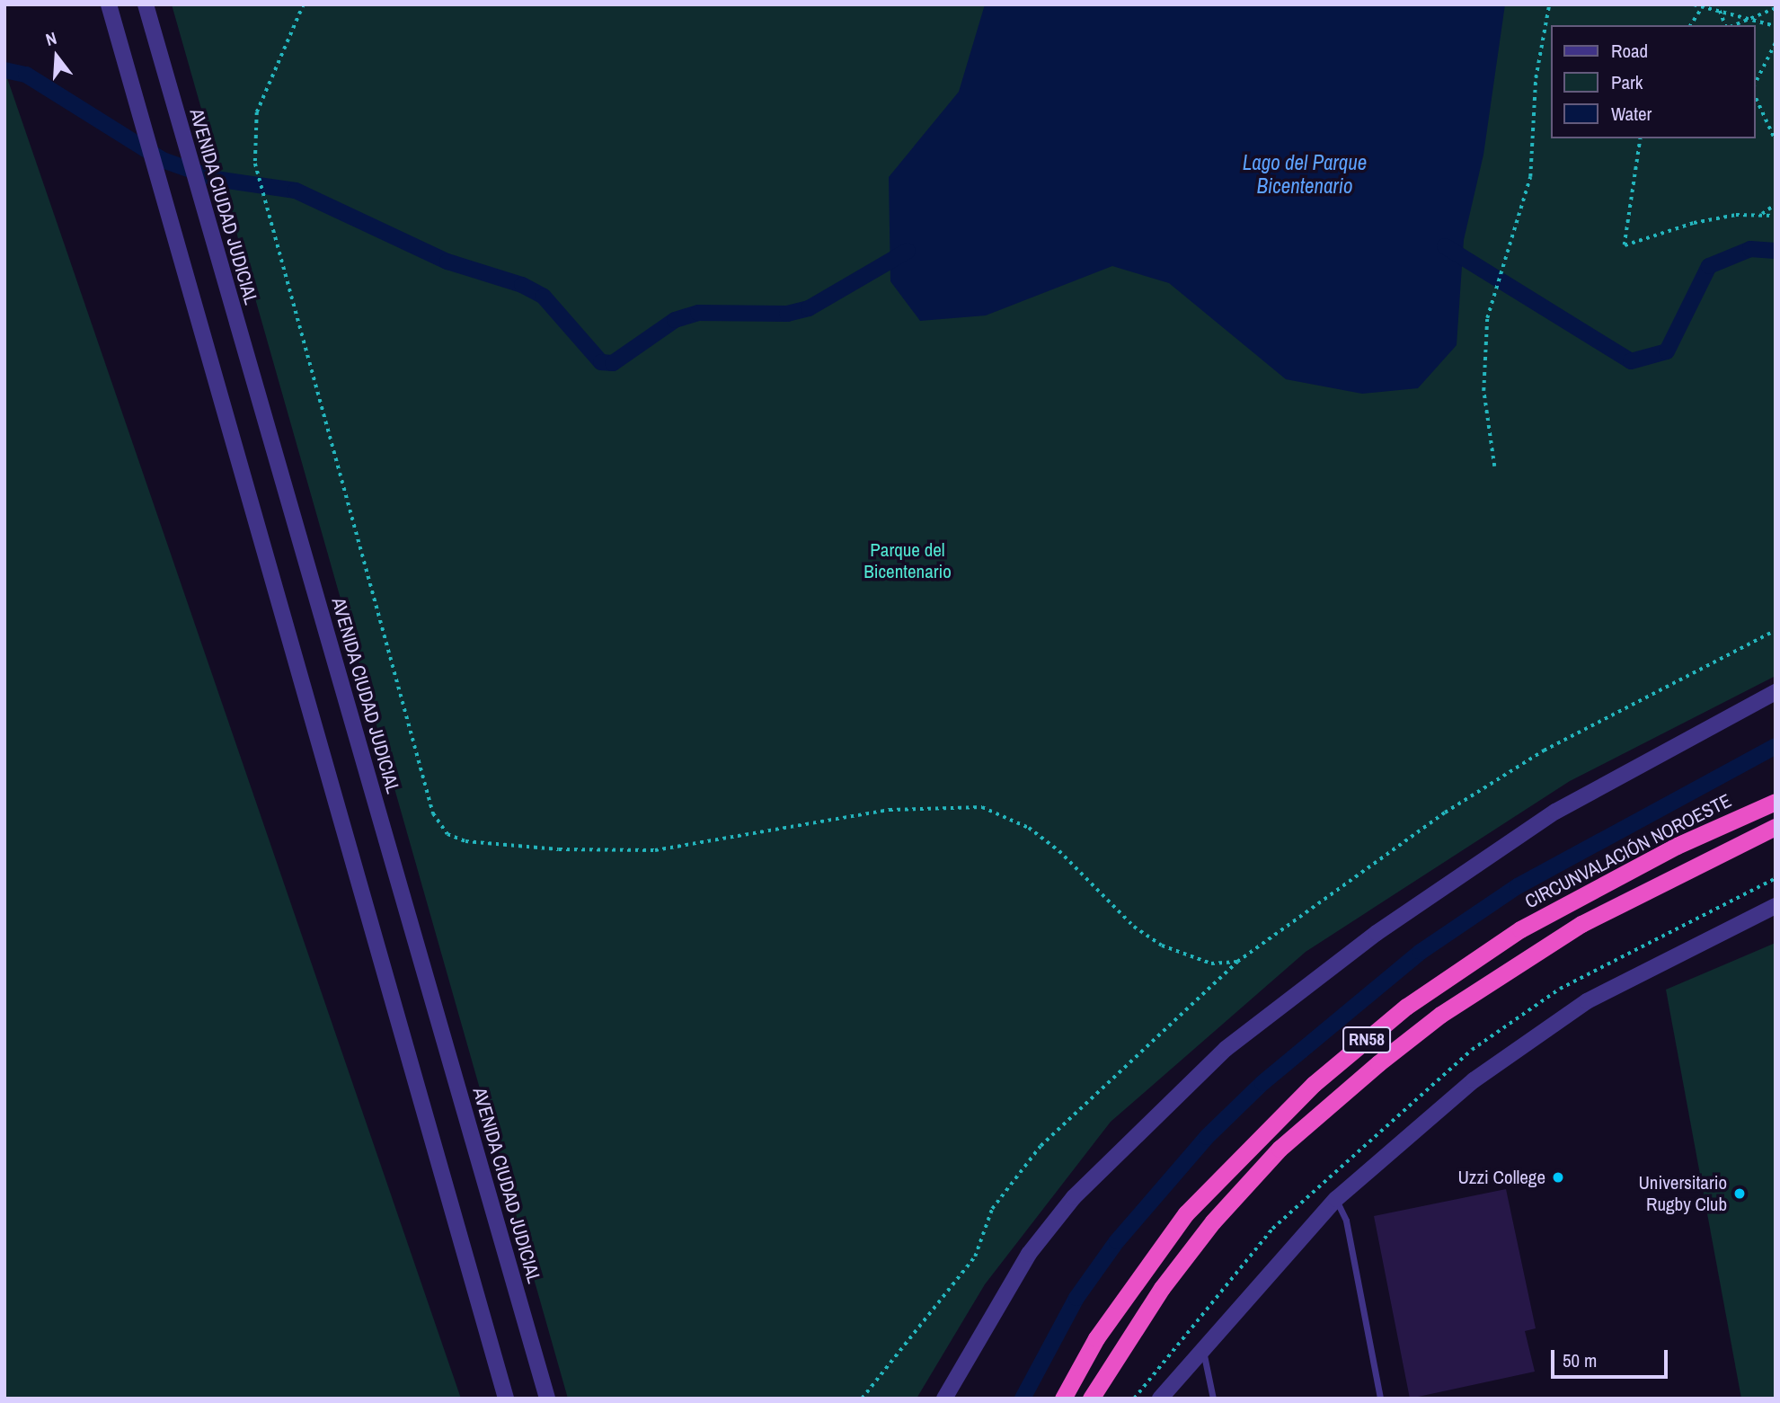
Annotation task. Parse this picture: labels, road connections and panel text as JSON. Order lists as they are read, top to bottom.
{
  "streets": {
    "highway": ["CIRCUNVALACIÓN NOROESTE", "RN58"],
    "street": ["AVENIDA CIUDAD JUDICIAL"]
  },
  "water": ["Lago del Parque Bicentenario"],
  "parks": ["Parque del Bicentenario"],
  "places": ["Uzzi College", "Universitario Rugby Club"],
  "legend": ["Road", "Park", "Water"],
  "scale_bar": "50 m",
  "north": "top"
}
